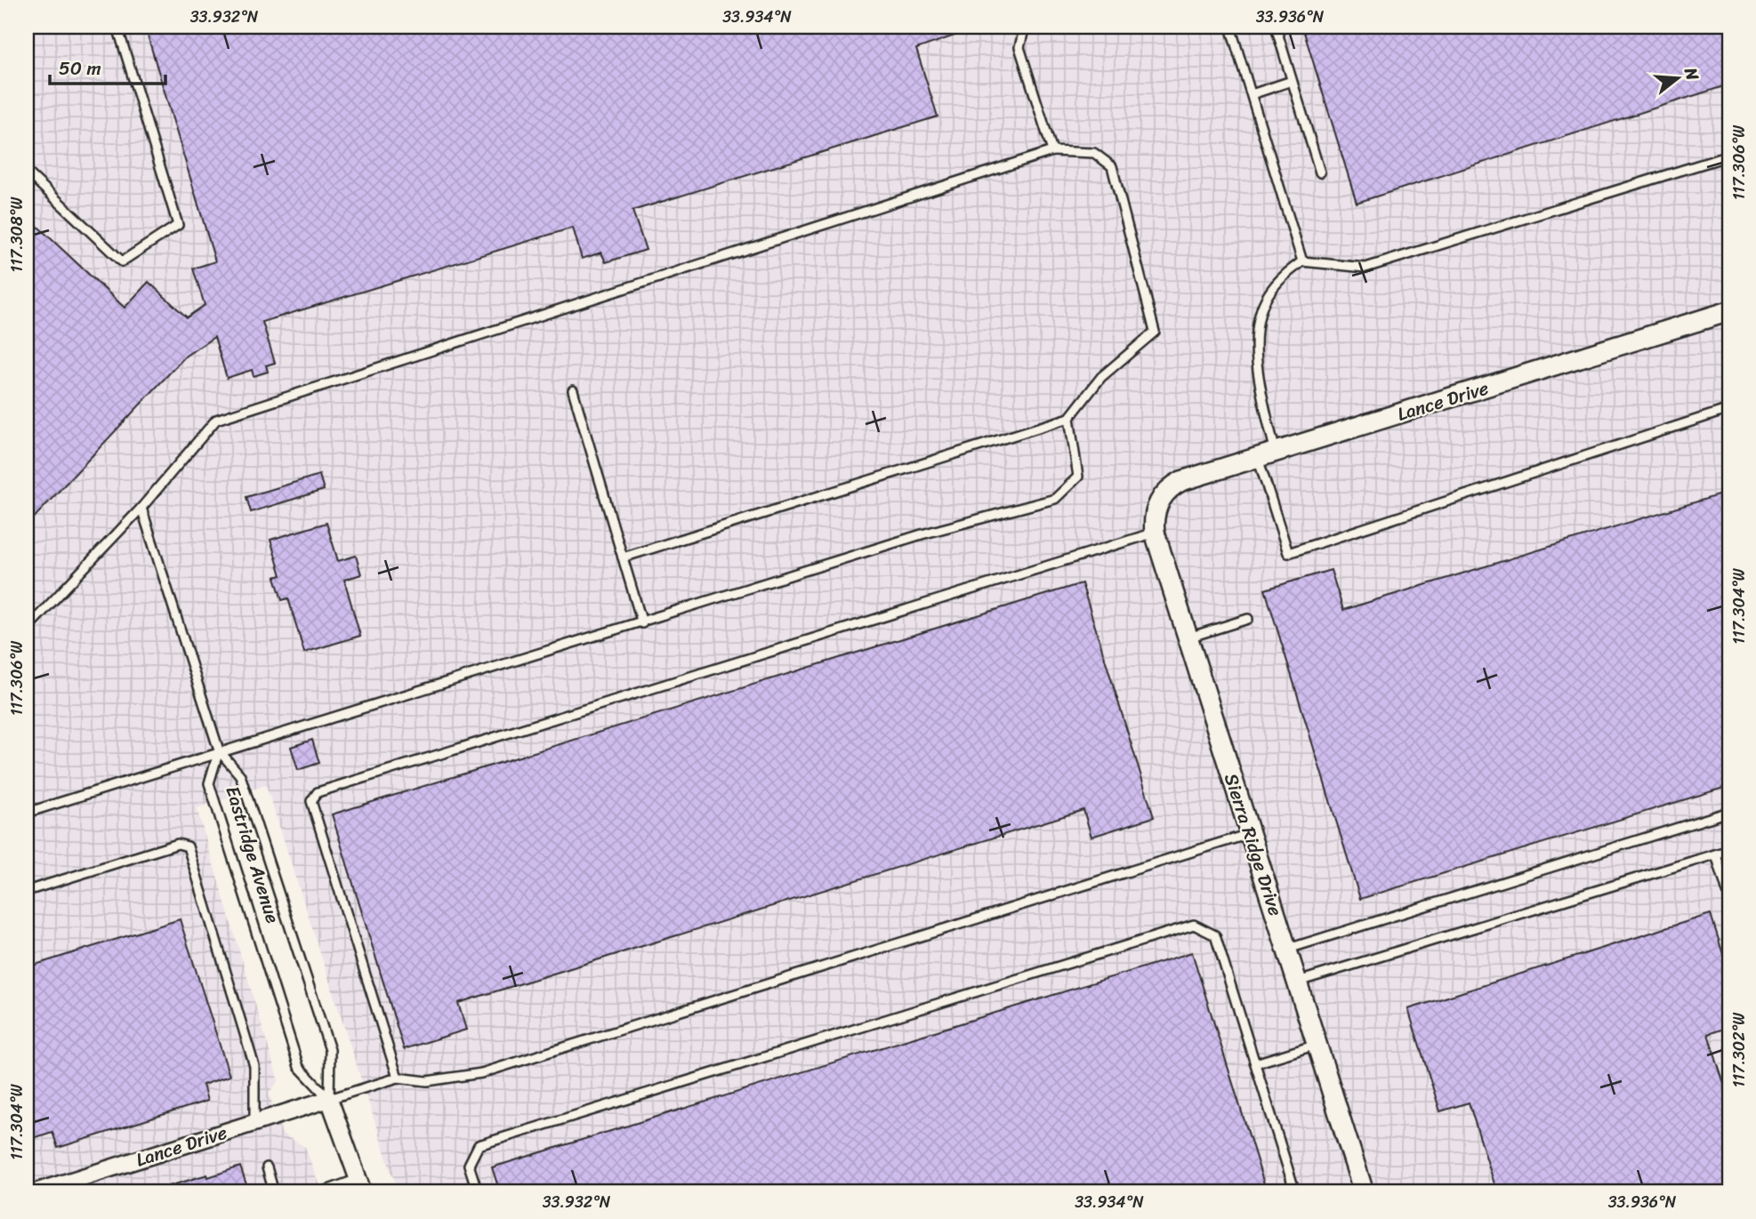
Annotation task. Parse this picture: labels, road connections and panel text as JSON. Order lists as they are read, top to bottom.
{
  "streets": {
    "street": ["Lance Drive", "Sierra Ridge Drive", "Eastridge Avenue"]
  },
  "crossings": [
    ["Lance Drive", "Sierra Ridge Drive"],
    ["Lance Drive", "Eastridge Avenue"]
  ],
  "scale_bar": "50 m",
  "north": "right",
  "coordinates": [
    "33.932°N",
    "33.934°N",
    "33.936°N",
    "117.306°W",
    "117.308°W",
    "117.304°W",
    "117.302°W"
  ]
}
